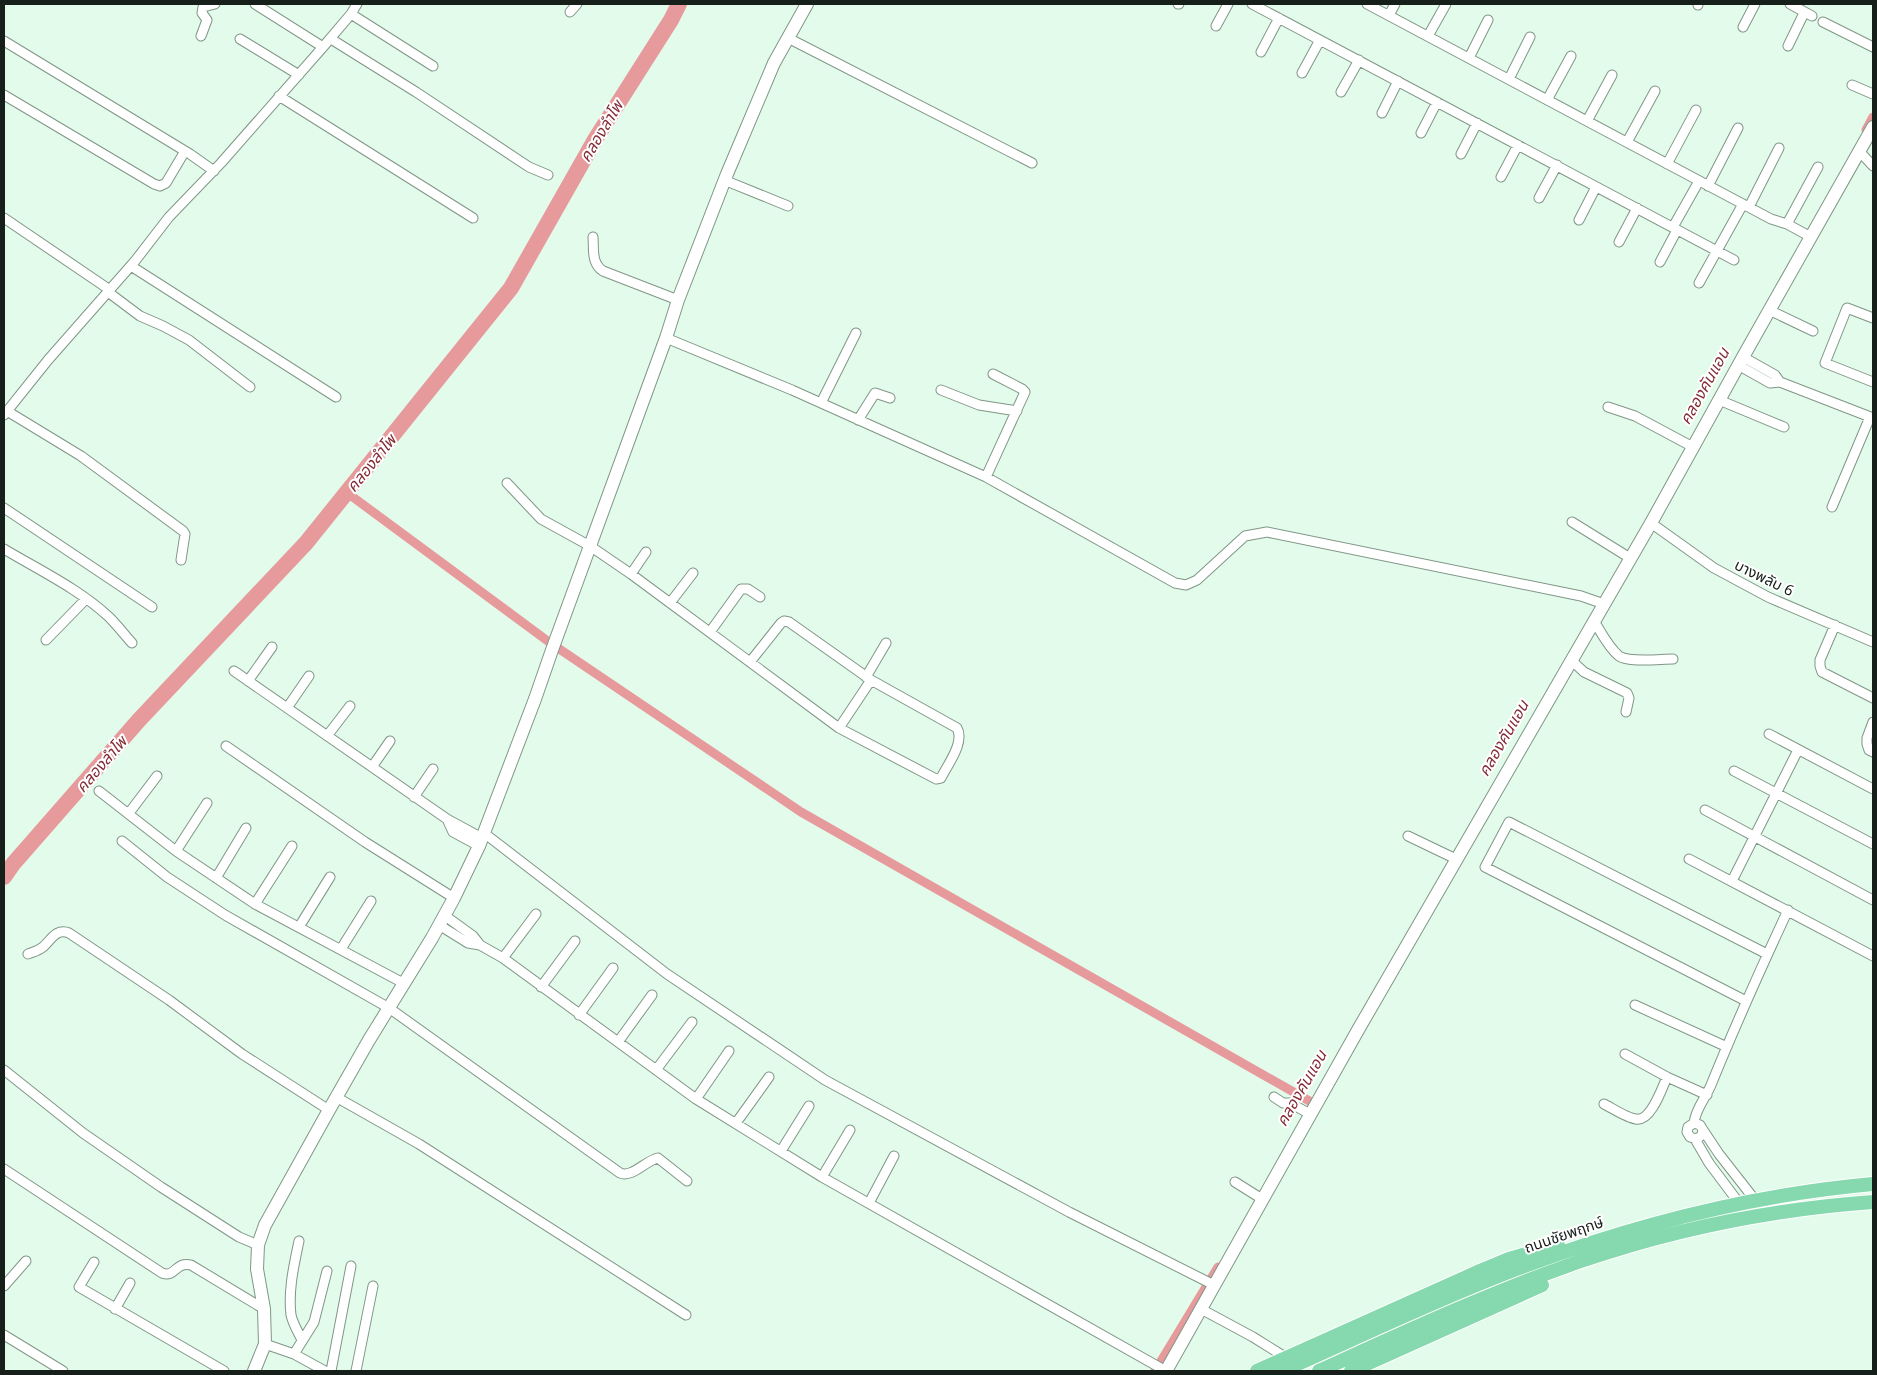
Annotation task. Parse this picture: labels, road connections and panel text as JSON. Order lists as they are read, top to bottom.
{
  "streets": {
    "main road": ["ถนนชัยพฤกษ์"],
    "street": ["บางพลับ 6"]
  },
  "water": ["คลองลำโพ", "คลองคันแอน"]
}
